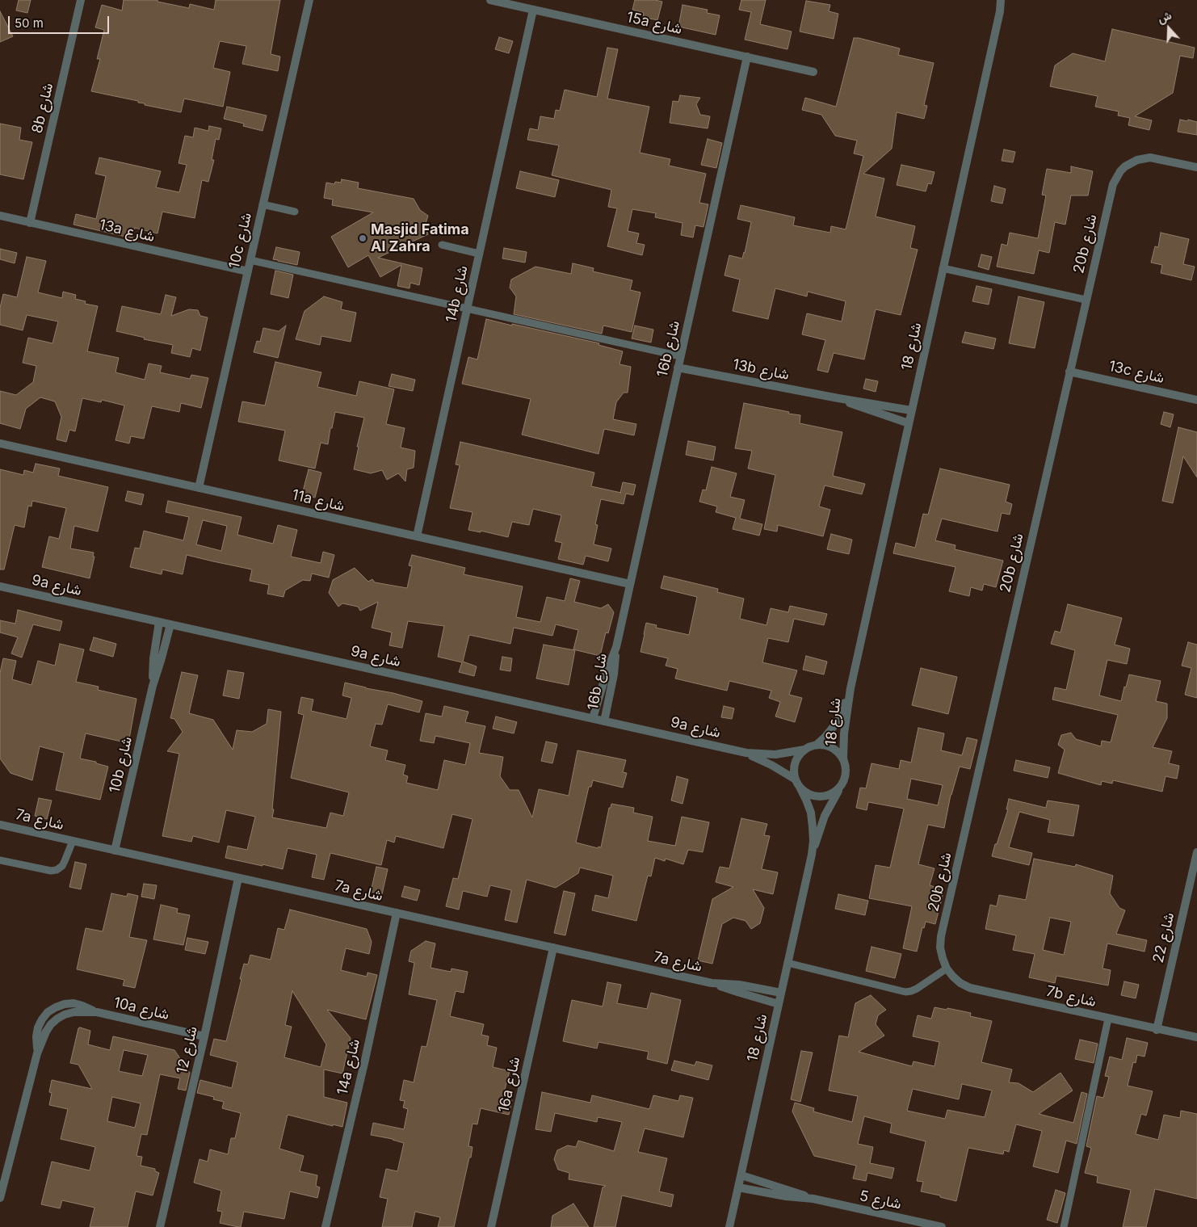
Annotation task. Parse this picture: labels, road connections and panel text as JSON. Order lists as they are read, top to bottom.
{
  "streets": {
    "street": [
      "15a شارع",
      "8b شارع",
      "13a شارع",
      "10c شارع",
      "20b شارع",
      "14b شارع",
      "شارع 18",
      "16b شارع",
      "13b شارع",
      "13c شارع",
      "11a شارع",
      "9a شارع",
      "10b شارع",
      "7a شارع",
      "شارع 22",
      "7b شارع",
      "10a شارع",
      "شارع 12",
      "14a شارع",
      "16a شارع",
      "شارع 5"
    ]
  },
  "crossings": [
    ["15a شارع", "14b شارع"],
    ["15a شارع", "16b شارع"],
    ["8b شارع", "13a شارع"],
    ["13a شارع", "10c شارع"],
    ["10c شارع", "11a شارع"],
    ["20b شارع", "13c شارع"],
    ["20b شارع", "7b شارع"],
    ["14b شارع", "11a شارع"],
    ["شارع 18", "13b شارع"],
    ["شارع 18", "9a شارع"],
    ["شارع 18", "7a شارع"],
    ["شارع 18", "شارع 5"],
    ["16b شارع", "13b شارع"],
    ["16b شارع", "11a شارع"],
    ["16b شارع", "9a شارع"],
    ["9a شارع", "10b شارع"],
    ["10b شارع", "7a شارع"],
    ["7a شارع", "شارع 12"],
    ["7a شارع", "14a شارع"],
    ["7a شارع", "16a شارع"],
    ["شارع 22", "7b شارع"],
    ["10a شارع", "شارع 12"]
  ],
  "places": ["Masjid Fatima Al Zahra"],
  "scale_bar": "50 m",
  "north": "top"
}
